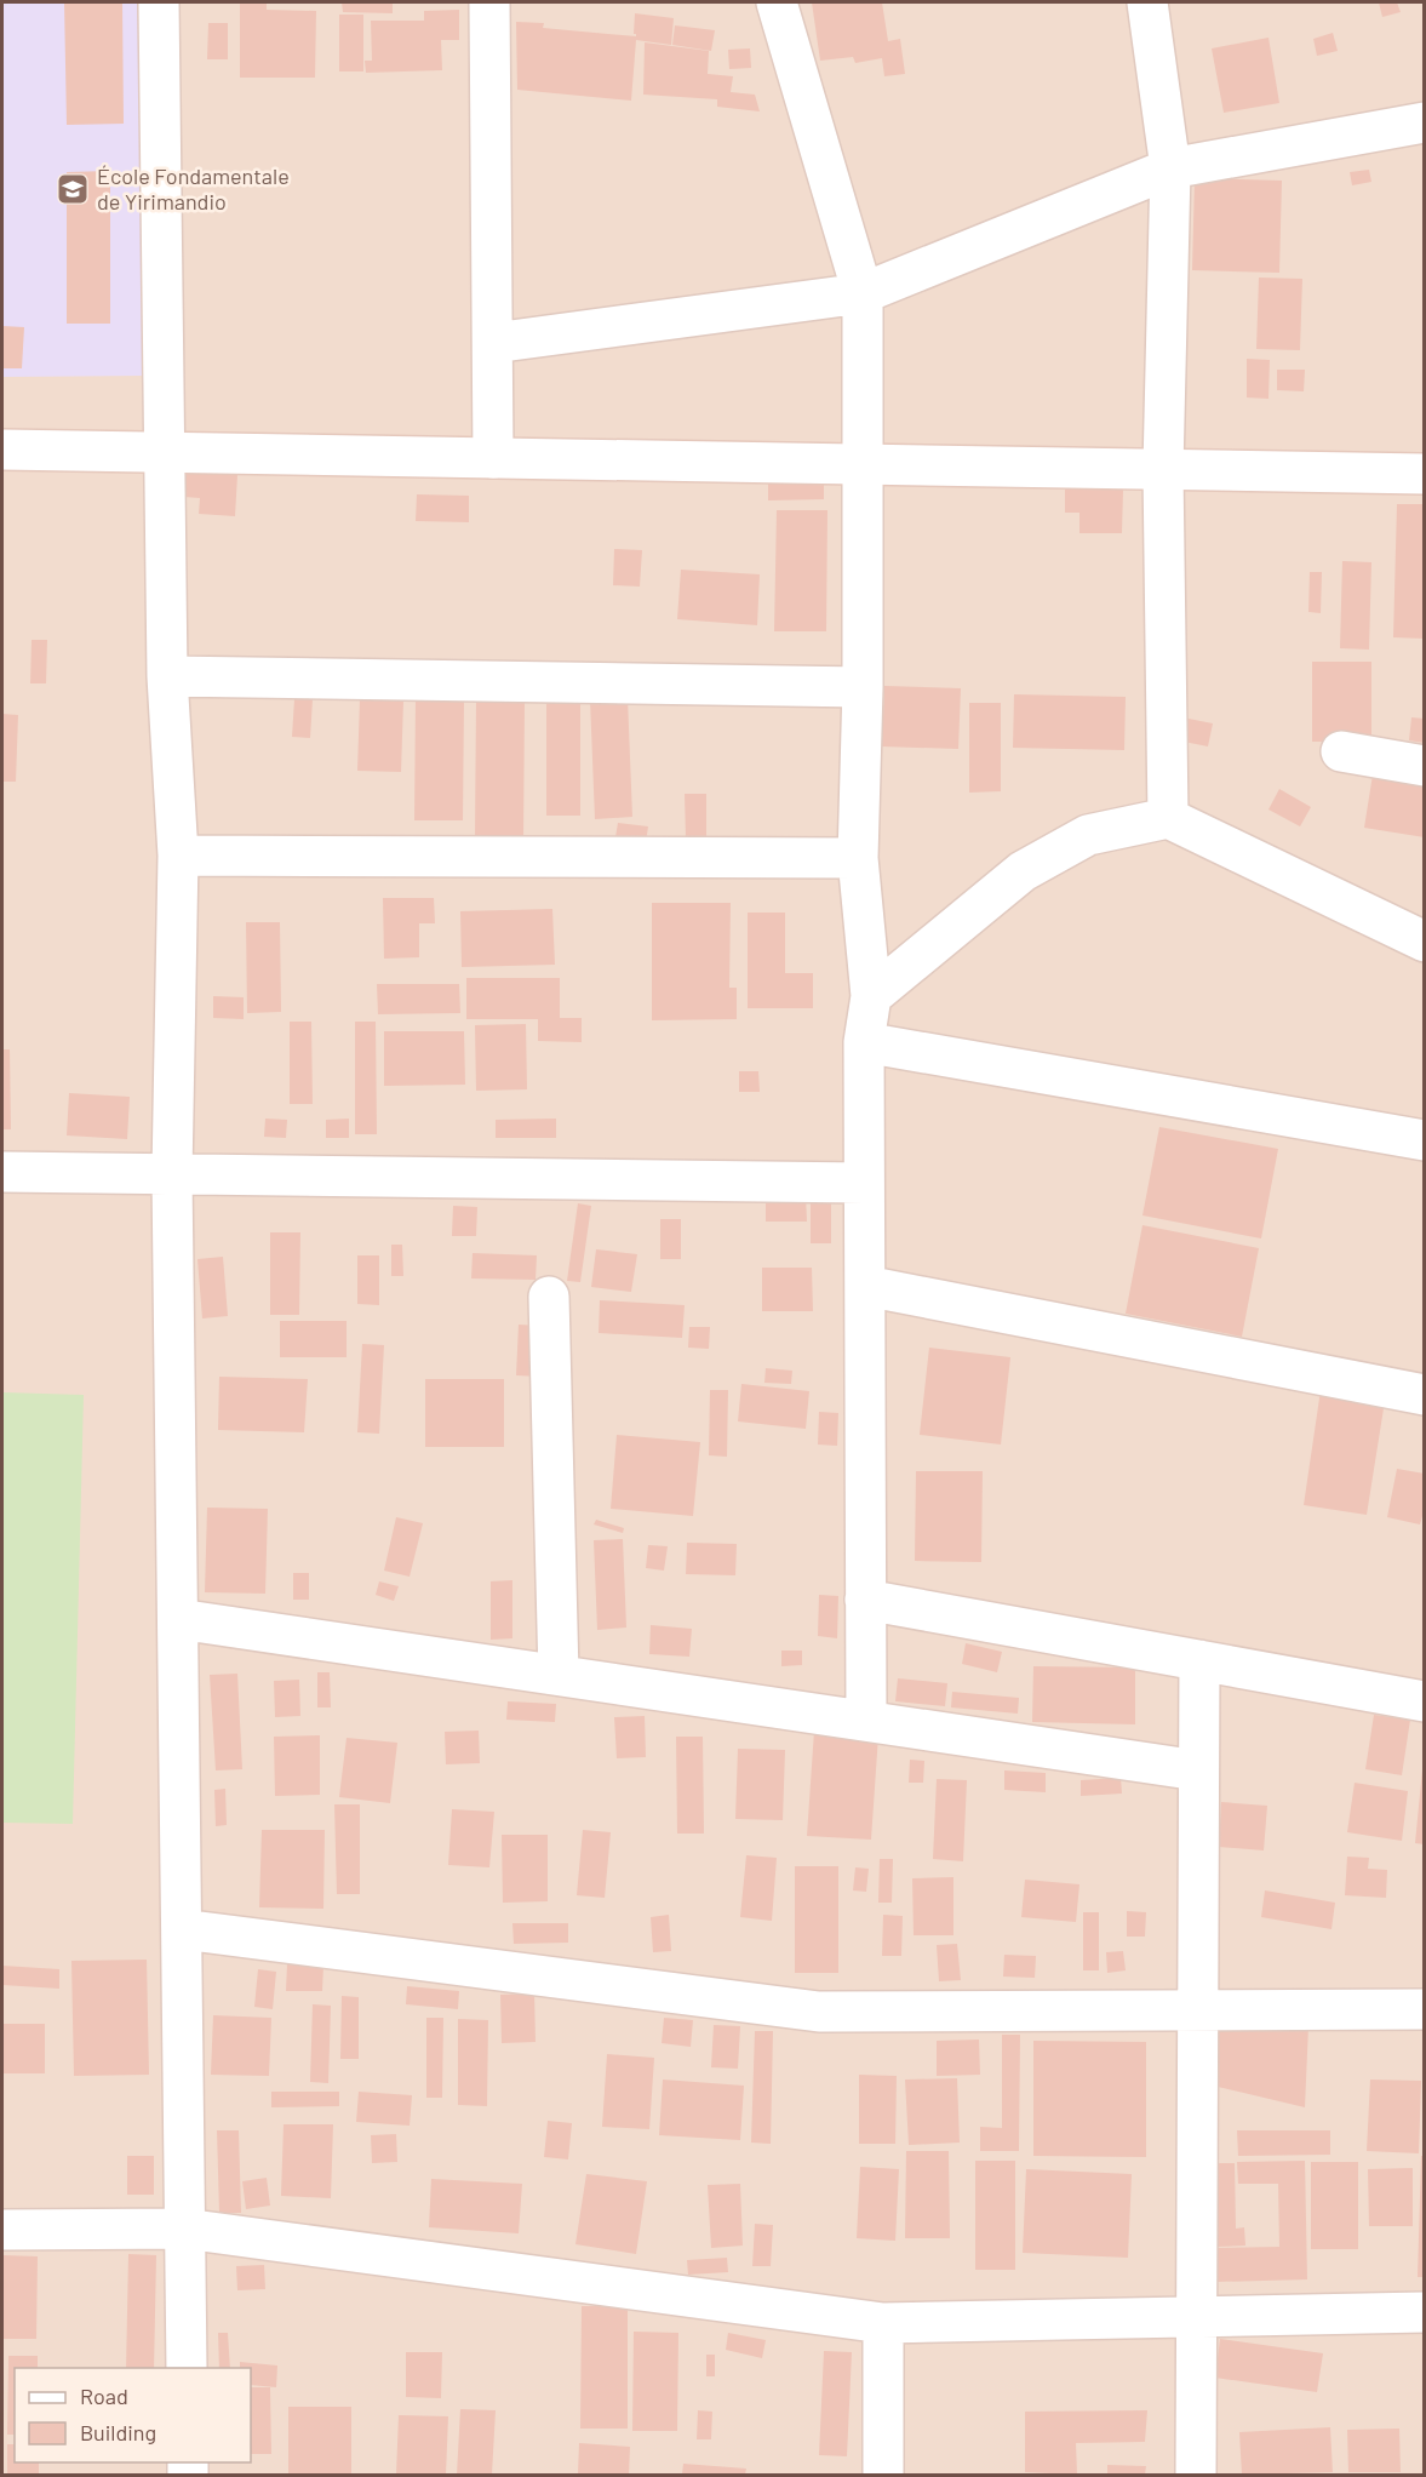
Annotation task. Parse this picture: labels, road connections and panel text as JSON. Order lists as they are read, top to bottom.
{
  "places": {
    "school or university": ["École Fondamentale de Yirimandio"]
  },
  "legend": ["Road", "Building"]
}
